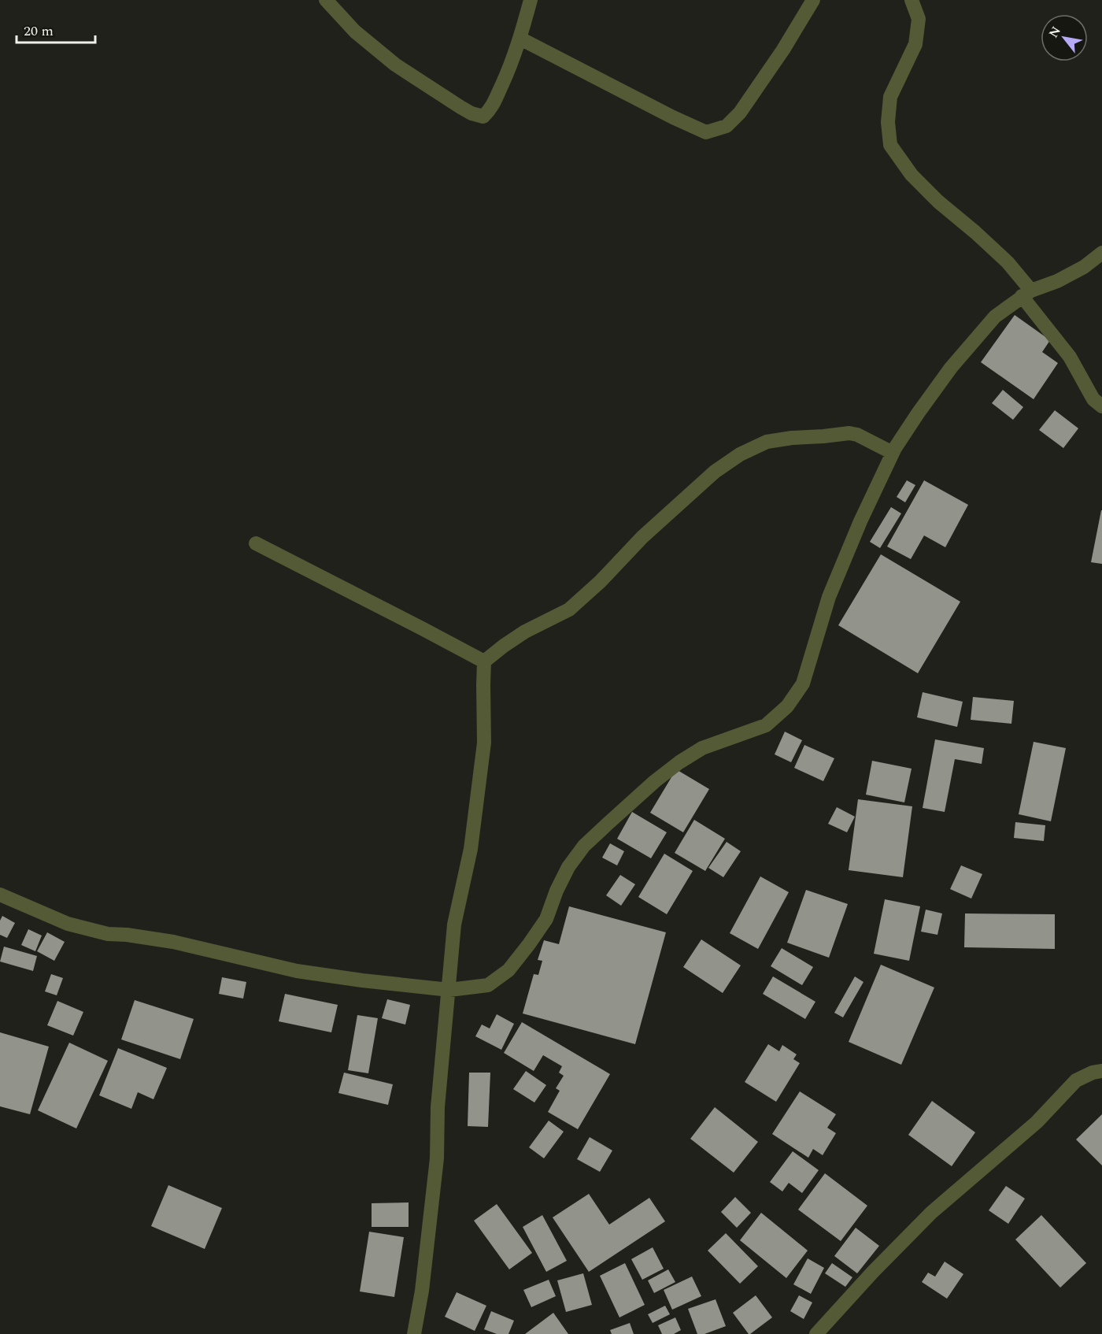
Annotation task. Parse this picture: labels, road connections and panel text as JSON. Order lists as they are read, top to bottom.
{
  "scale_bar": "20 m",
  "north": "top left"
}
